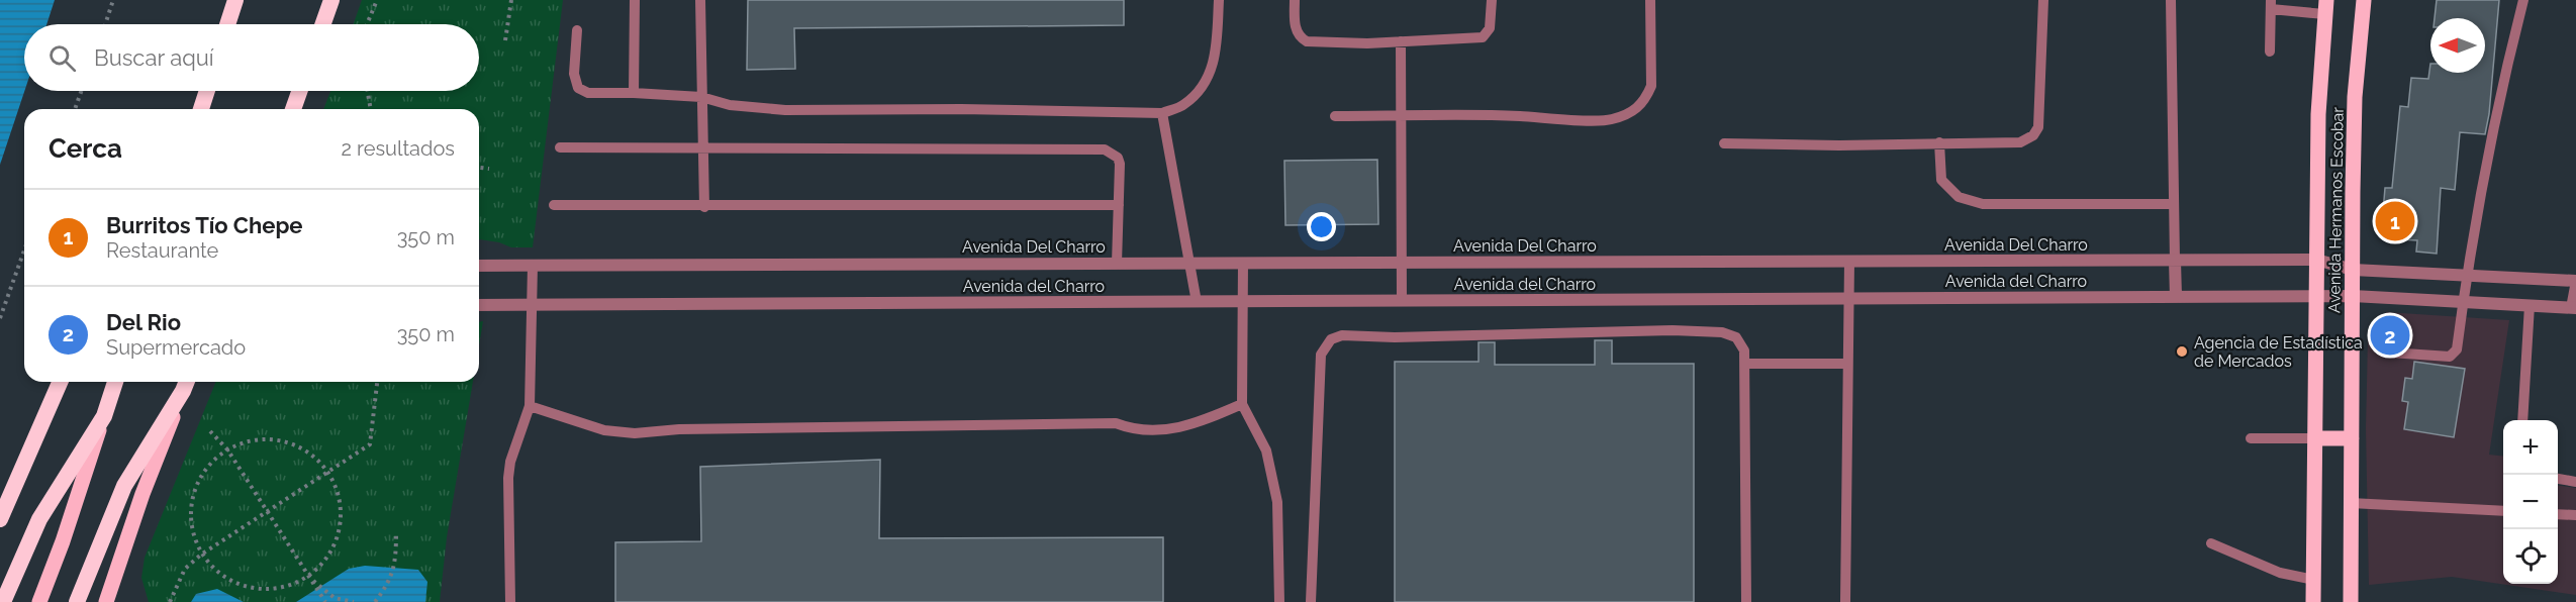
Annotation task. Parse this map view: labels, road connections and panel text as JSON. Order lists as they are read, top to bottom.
{
  "streets": {
    "main road": ["Avenida Hermanos Escobar"],
    "street": ["Avenida Del Charro", "Avenida del Charro"]
  },
  "crossings": [
    ["Avenida Hermanos Escobar", "Avenida Del Charro"],
    ["Avenida Hermanos Escobar", "Avenida del Charro"]
  ],
  "places": ["Agencia de Estadística de Mercados"],
  "north": "left",
  "page": {
    "search": "Buscar aquí",
    "heading": ["Cerca", "2 resultados"],
    "list": [
      {
        "mark": "1",
        "name": "Burritos Tío Chepe",
        "note": "Restaurante",
        "value": "350 m"
      },
      {
        "mark": "2",
        "name": "Del Rio",
        "note": "Supermercado",
        "value": "350 m"
      }
    ],
    "pins": ["1", "2"],
    "map_buttons": ["+", "−"]
  }
}
